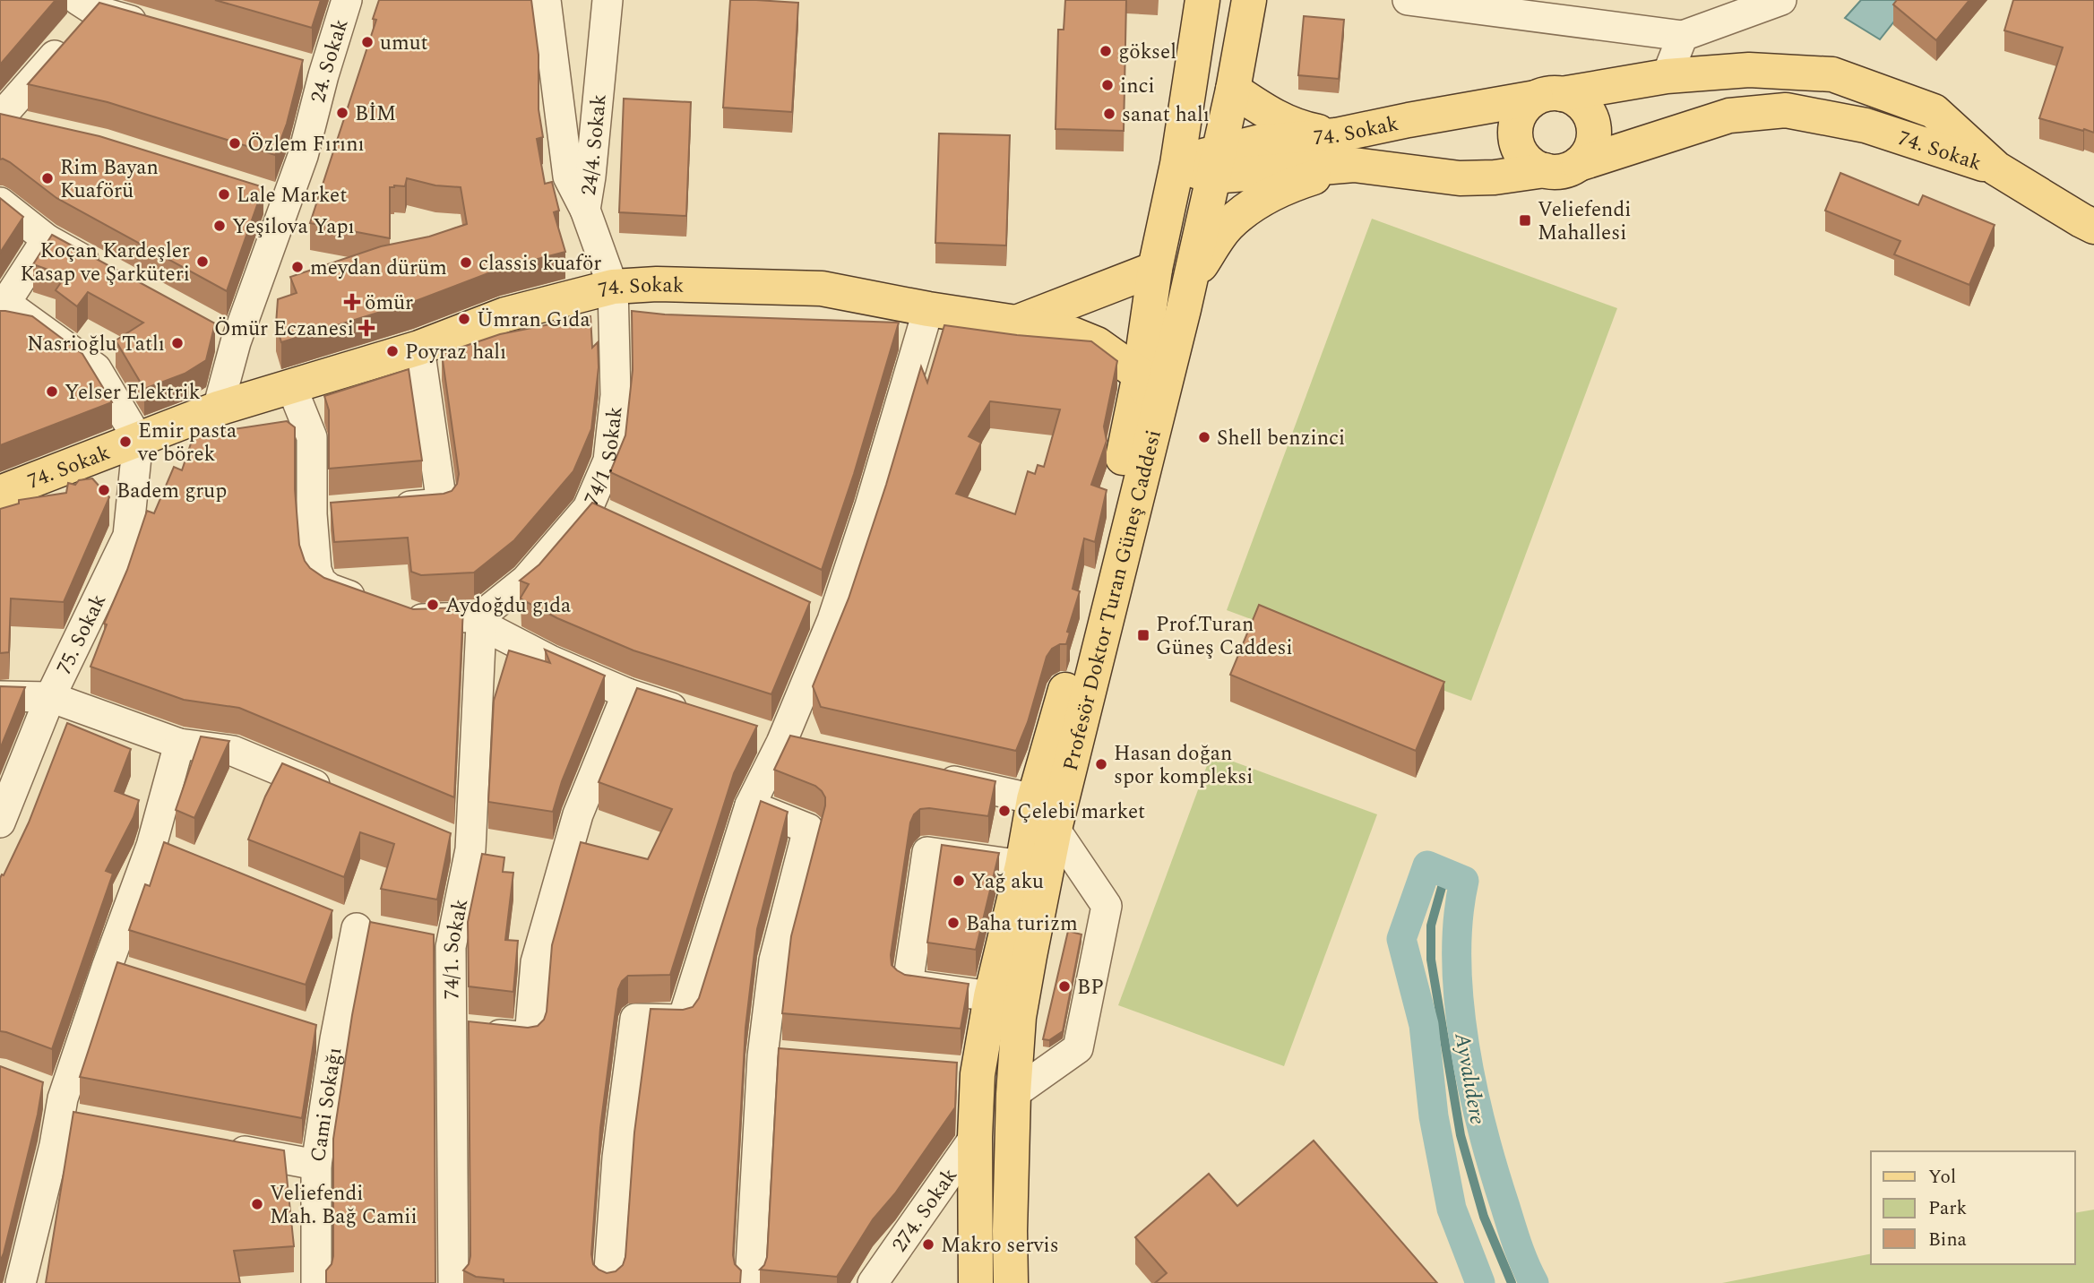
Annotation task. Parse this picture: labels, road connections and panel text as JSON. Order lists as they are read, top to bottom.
{
  "streets": {
    "main road": ["74. Sokak", "Profesör Doktor Turan Güneş Caddesi"],
    "street": [
      "24. Sokak",
      "24/4. Sokak",
      "74/1. Sokak",
      "75. Sokak",
      "Cami Sokağı",
      "274. Sokak"
    ]
  },
  "crossings": [
    ["24. Sokak", "74. Sokak"],
    ["74. Sokak", "24/4. Sokak"],
    ["74. Sokak", "74/1. Sokak"],
    ["74. Sokak", "Profesör Doktor Turan Güneş Caddesi"],
    ["74. Sokak", "75. Sokak"],
    ["24/4. Sokak", "74/1. Sokak"],
    ["Profesör Doktor Turan Güneş Caddesi", "274. Sokak"]
  ],
  "water": ["Ayvalıdere"],
  "places": {
    "other": [
      "umut",
      "göksel",
      "inci",
      "BİM",
      "sanat halı",
      "Özlem Fırını",
      "Rim Bayan Kuaförü",
      "Lale Market",
      "Yeşilova Yapı",
      "Koçan Kardeşler Kasap ve Şarküteri",
      "classis kuaför",
      "meydan dürüm",
      "Ümran Gıda",
      "Nasrioğlu Tatlı",
      "Poyraz halı",
      "Yelser Elektrik",
      "Shell benzinci",
      "Emir pasta ve börek",
      "Badem grup",
      "Aydoğdu gıda",
      "Hasan doğan spor kompleksi",
      "Çelebi market",
      "Yağ aku",
      "Baha turizm",
      "BP",
      "Veliefendi Mah. Bağ Camii",
      "Makro servis"
    ],
    "transit": ["Veliefendi Mahallesi", "Prof.Turan Güneş Caddesi"],
    "health": ["ömür", "Ömür Eczanesi"]
  },
  "legend": ["Yol", "Park", "Bina"]
}
